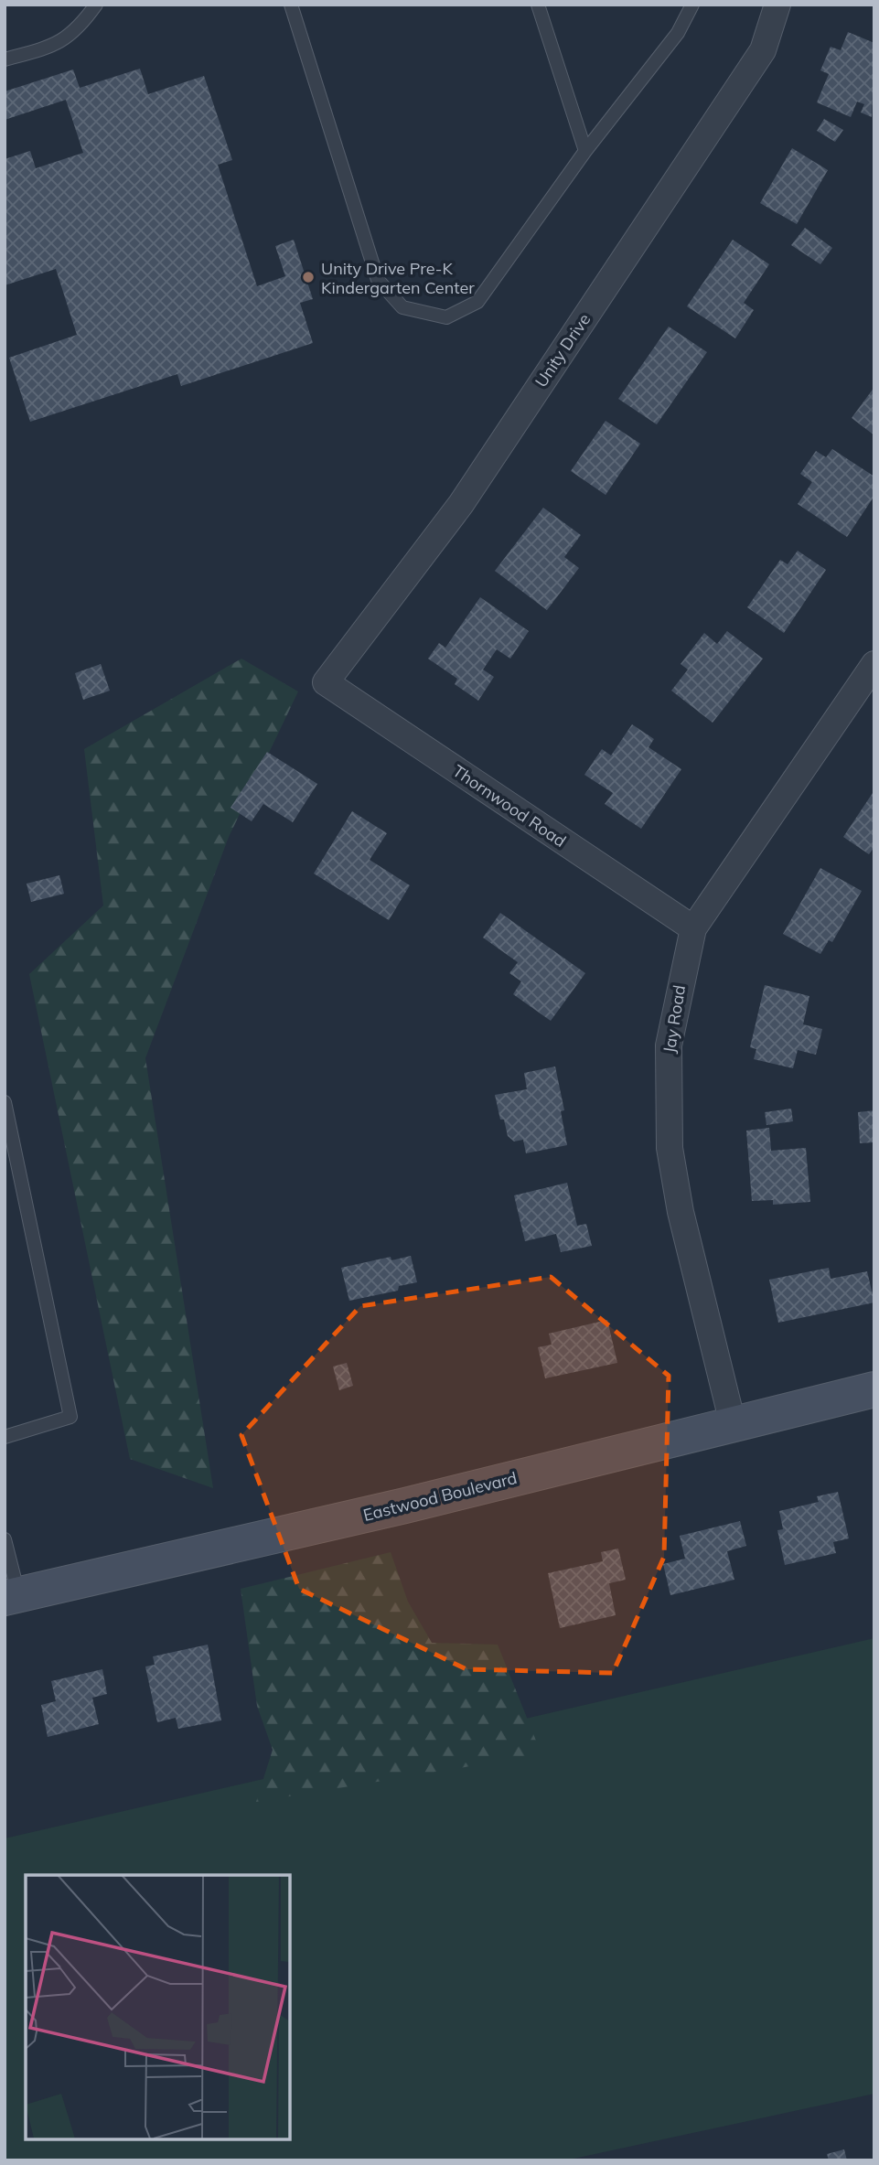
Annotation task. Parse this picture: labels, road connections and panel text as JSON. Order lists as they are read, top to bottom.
{
  "streets": {
    "street": [
      "Unity Drive",
      "Thornwood Road",
      "Jay Road",
      "Eastwood Boulevard"
    ]
  },
  "crossings": [
    ["Unity Drive", "Thornwood Road"],
    ["Thornwood Road", "Jay Road"],
    ["Jay Road", "Eastwood Boulevard"]
  ],
  "places": ["Unity Drive Pre-K Kindergarten Center"]
}
